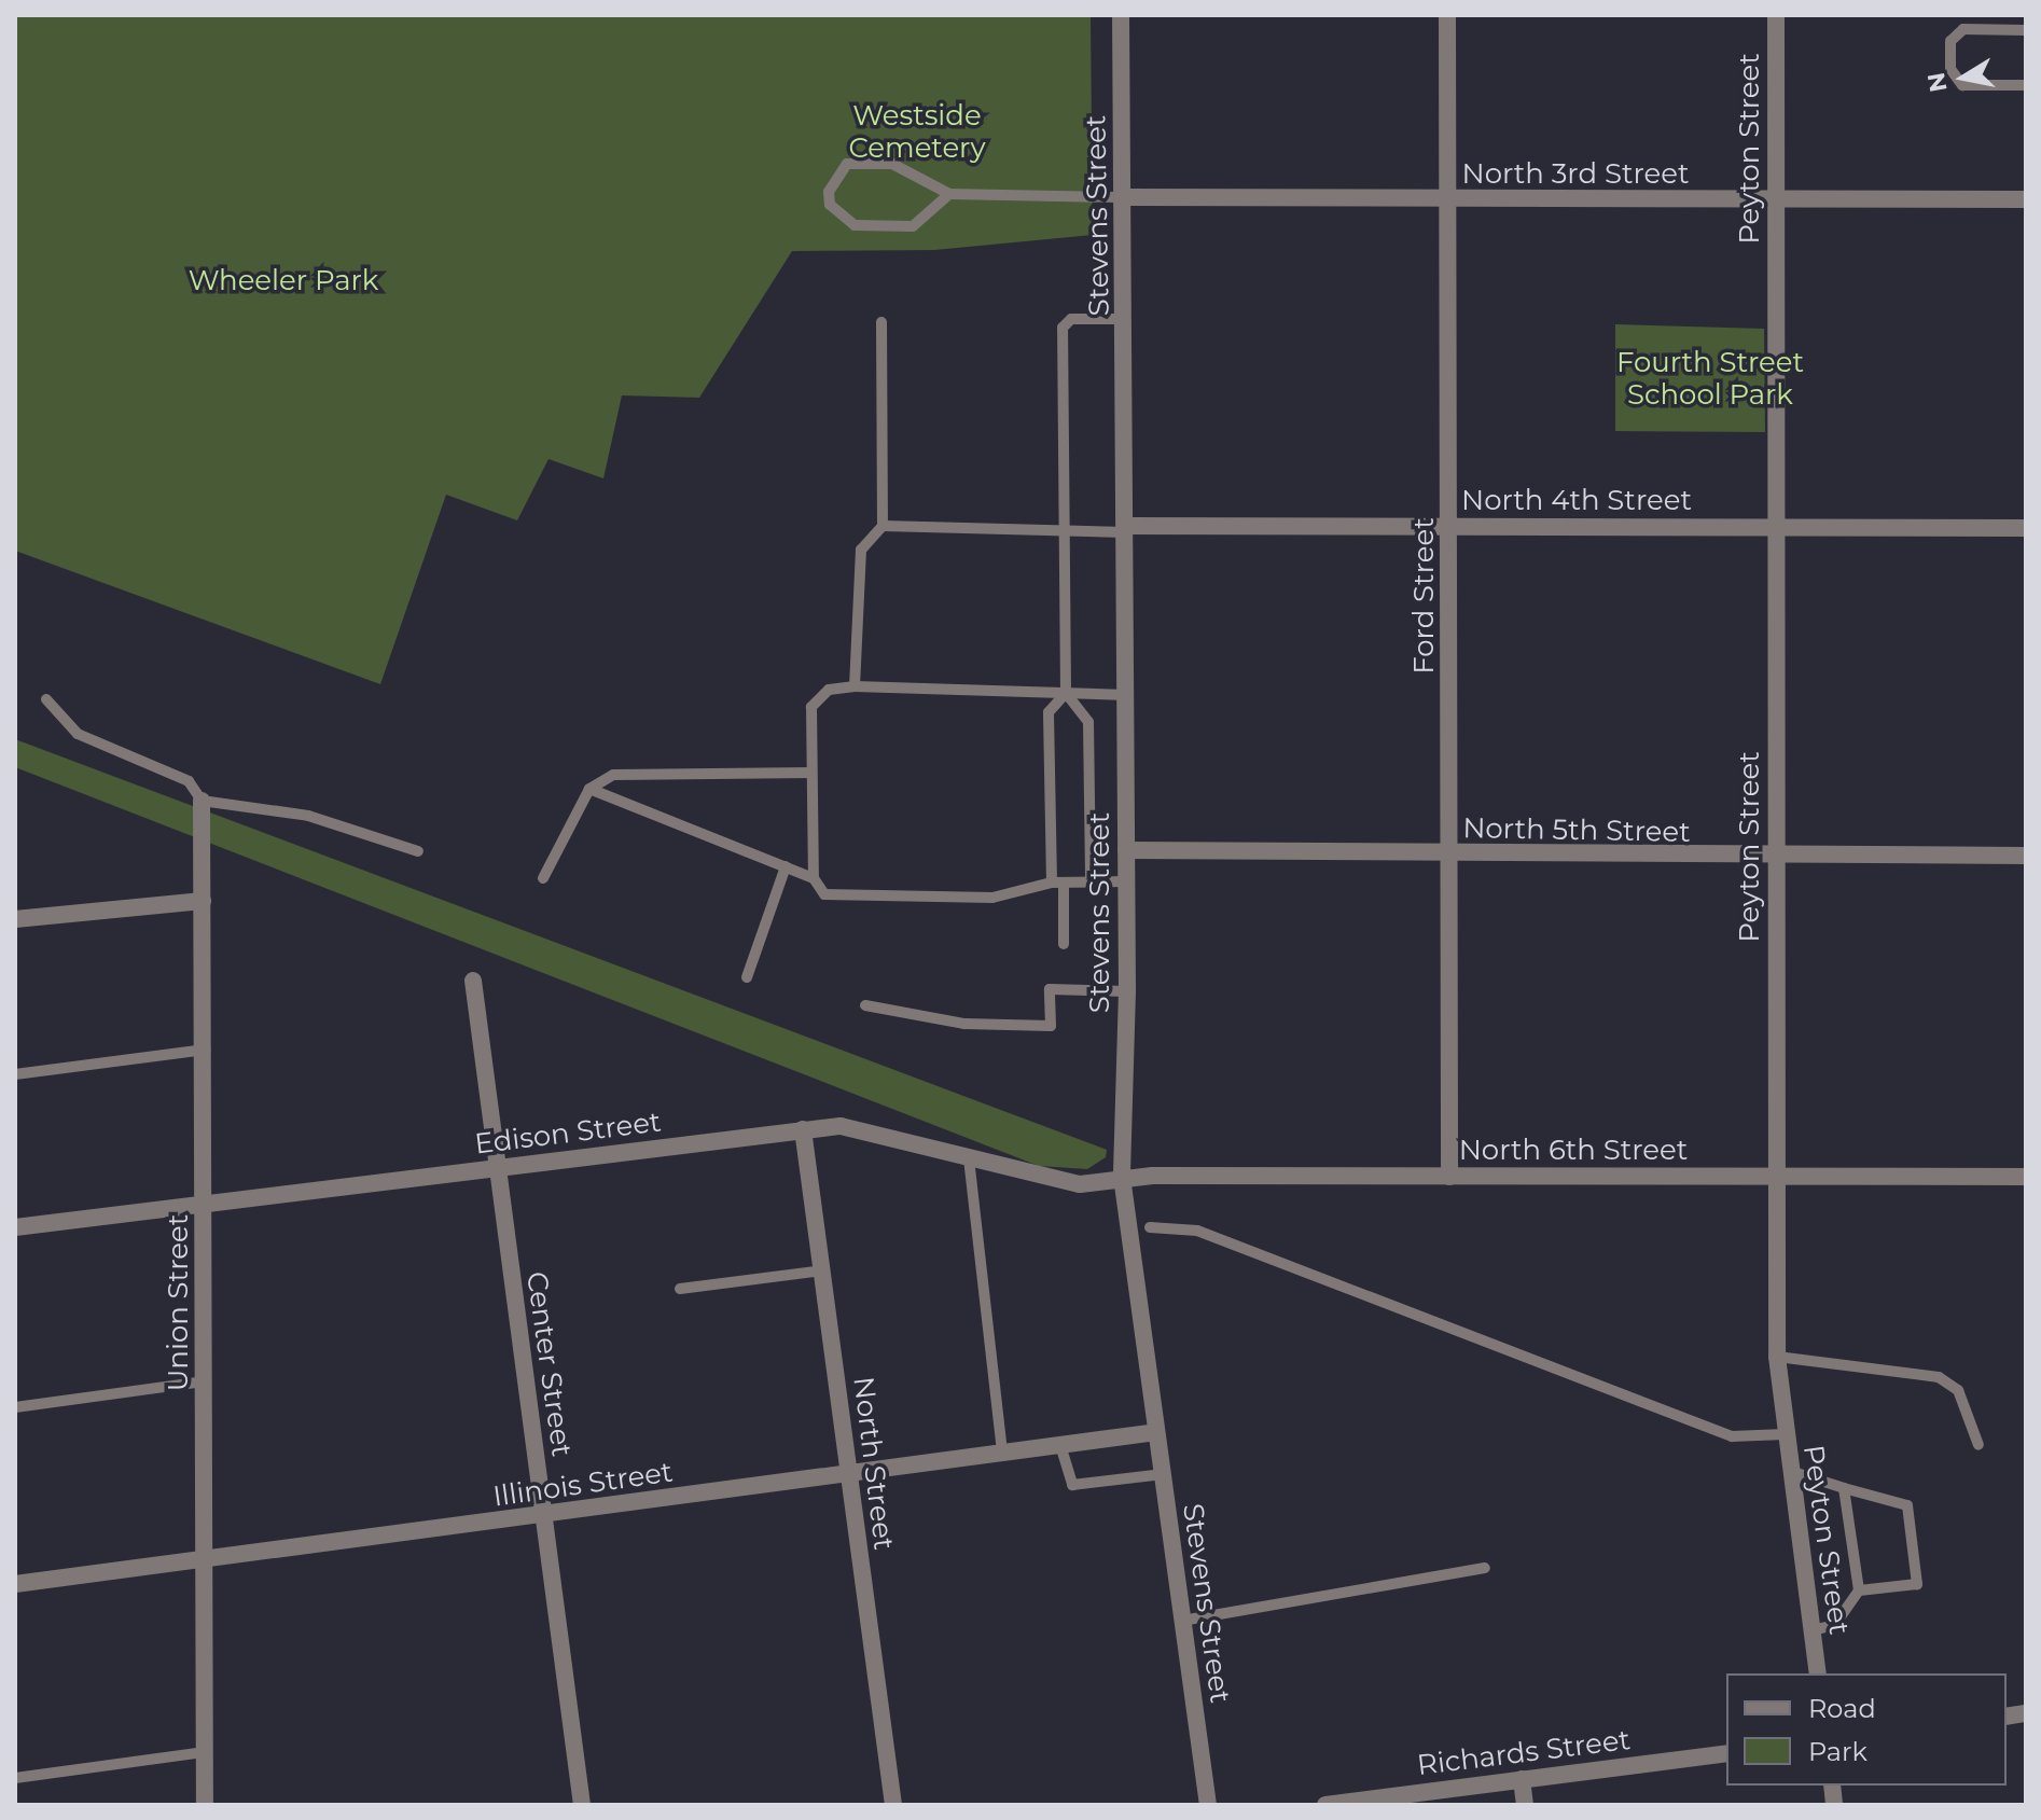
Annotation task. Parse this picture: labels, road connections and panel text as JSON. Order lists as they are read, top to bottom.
{
  "streets": {
    "street": [
      "Peyton Street",
      "North 3rd Street",
      "Stevens Street",
      "North 4th Street",
      "Ford Street",
      "North 5th Street",
      "Edison Street",
      "North 6th Street",
      "Union Street",
      "Center Street",
      "North Street",
      "Illinois Street",
      "Richards Street"
    ]
  },
  "crossings": [
    ["Peyton Street", "North 3rd Street"],
    ["Peyton Street", "North 4th Street"],
    ["Peyton Street", "North 5th Street"],
    ["Peyton Street", "North 6th Street"],
    ["North 3rd Street", "Stevens Street"],
    ["North 3rd Street", "Ford Street"],
    ["Stevens Street", "North 4th Street"],
    ["Stevens Street", "North 5th Street"],
    ["Stevens Street", "Edison Street"],
    ["Stevens Street", "North 6th Street"],
    ["Stevens Street", "Illinois Street"],
    ["North 4th Street", "Ford Street"],
    ["Ford Street", "North 5th Street"],
    ["Ford Street", "North 6th Street"],
    ["Edison Street", "North 6th Street"],
    ["Edison Street", "Union Street"],
    ["Edison Street", "Center Street"],
    ["Edison Street", "North Street"],
    ["Union Street", "Illinois Street"],
    ["Center Street", "Illinois Street"],
    ["North Street", "Illinois Street"]
  ],
  "parks": ["Westside Cemetery", "Wheeler Park", "Fourth Street School Park"],
  "legend": ["Road", "Park"],
  "north": "left"
}
